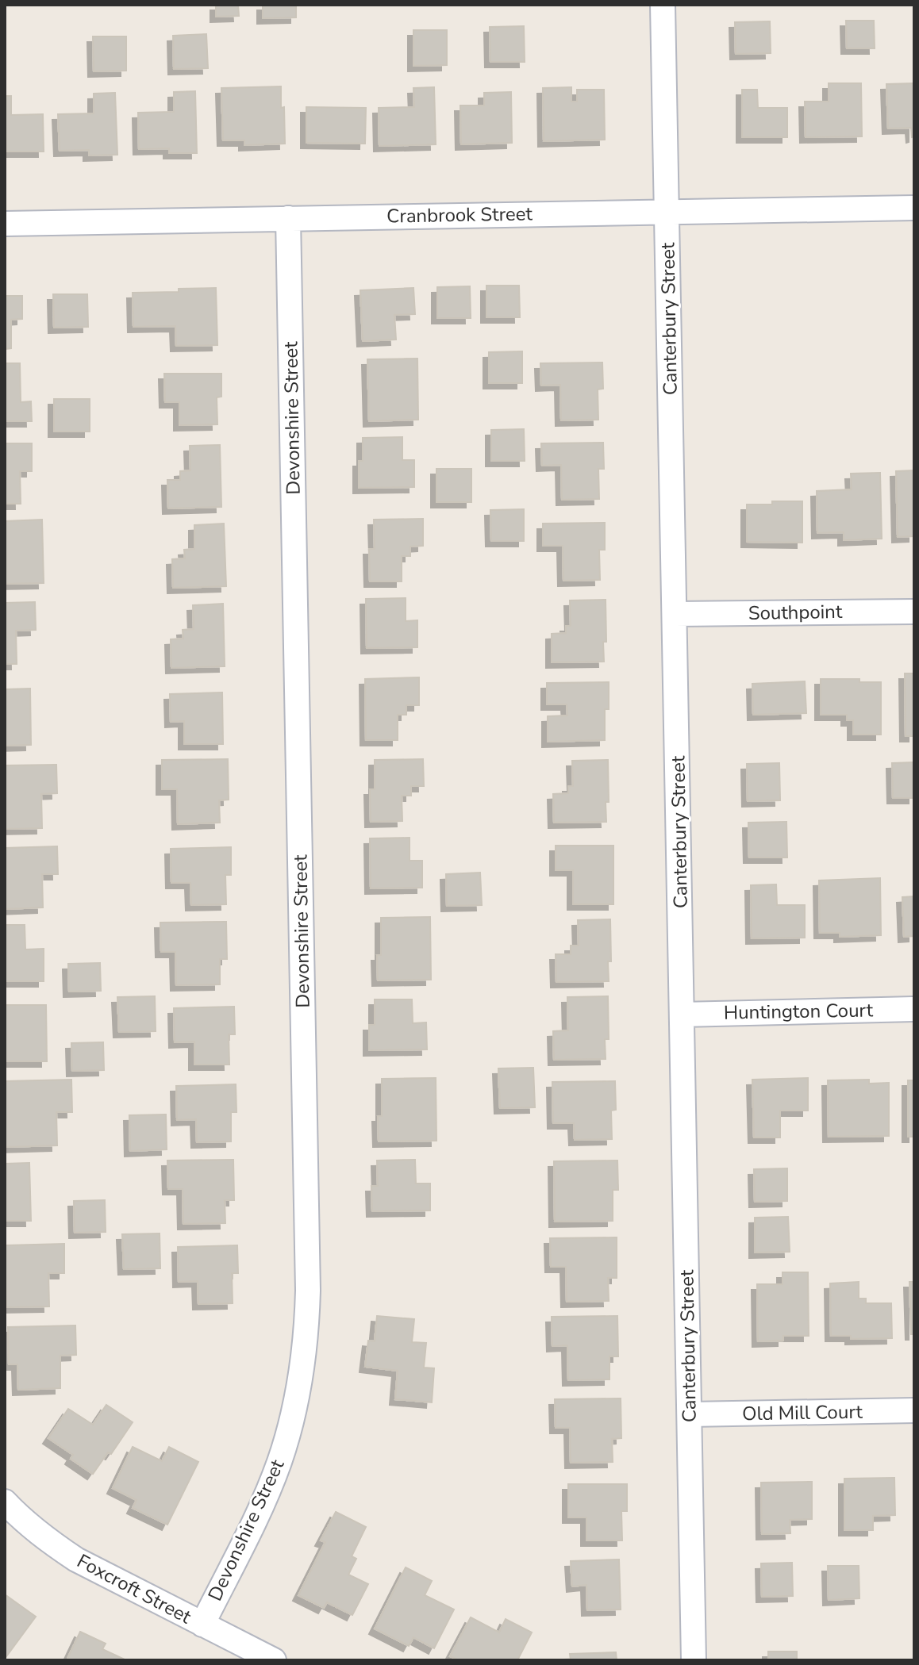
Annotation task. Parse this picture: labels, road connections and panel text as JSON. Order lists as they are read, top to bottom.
{
  "streets": {
    "street": [
      "Cranbrook Street",
      "Canterbury Street",
      "Devonshire Street",
      "Southpoint",
      "Huntington Court",
      "Old Mill Court",
      "Foxcroft Street"
    ]
  },
  "crossings": [
    ["Cranbrook Street", "Canterbury Street"],
    ["Cranbrook Street", "Devonshire Street"],
    ["Canterbury Street", "Southpoint"],
    ["Canterbury Street", "Huntington Court"],
    ["Canterbury Street", "Old Mill Court"],
    ["Devonshire Street", "Foxcroft Street"]
  ]
}
